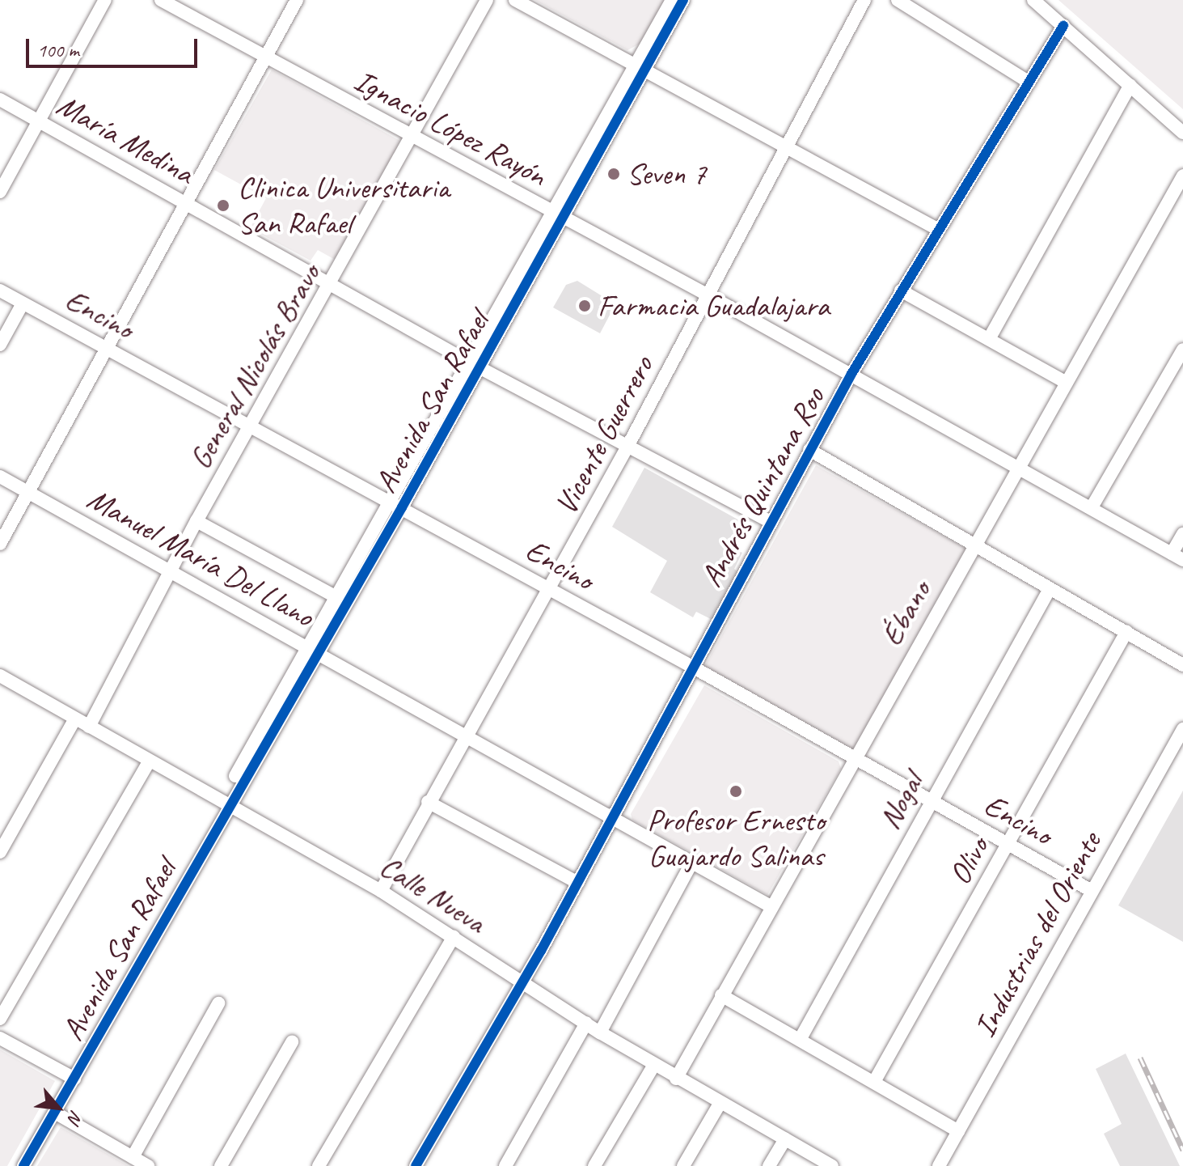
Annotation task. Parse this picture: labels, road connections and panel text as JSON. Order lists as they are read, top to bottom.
{
  "streets": {
    "street": [
      "Ignacio López Rayón",
      "María Medina",
      "Encino",
      "General Nicolás Bravo",
      "Avenida San Rafael",
      "Vicente Guerrero",
      "Andrés Quintana Roo",
      "Manuel María Del Llano",
      "Ébano",
      "Nogal",
      "Olivo",
      "Calle Nueva",
      "Industrias del Oriente"
    ]
  },
  "crossings": [
    ["Ignacio López Rayón", "General Nicolás Bravo"],
    ["Ignacio López Rayón", "Avenida San Rafael"],
    ["Ignacio López Rayón", "Vicente Guerrero"],
    ["Ignacio López Rayón", "Andrés Quintana Roo"],
    ["Ignacio López Rayón", "Ébano"],
    ["María Medina", "General Nicolás Bravo"],
    ["María Medina", "Avenida San Rafael"],
    ["María Medina", "Vicente Guerrero"],
    ["María Medina", "Andrés Quintana Roo"],
    ["Encino", "General Nicolás Bravo"],
    ["Encino", "Avenida San Rafael"],
    ["Encino", "Vicente Guerrero"],
    ["Encino", "Andrés Quintana Roo"],
    ["Encino", "Ébano"],
    ["Encino", "Nogal"],
    ["Encino", "Olivo"],
    ["Encino", "Industrias del Oriente"],
    ["General Nicolás Bravo", "Manuel María Del Llano"],
    ["General Nicolás Bravo", "Calle Nueva"],
    ["Avenida San Rafael", "Manuel María Del Llano"],
    ["Avenida San Rafael", "Calle Nueva"],
    ["Vicente Guerrero", "Manuel María Del Llano"],
    ["Vicente Guerrero", "Calle Nueva"],
    ["Andrés Quintana Roo", "Manuel María Del Llano"],
    ["Andrés Quintana Roo", "Calle Nueva"],
    ["Manuel María Del Llano", "Ébano"],
    ["Ébano", "Calle Nueva"]
  ],
  "places": [
    "Seven 7",
    "Clinica Universitaria San Rafael",
    "Farmacia Guadalajara",
    "Profesor Ernesto Guajardo Salinas"
  ],
  "scale_bar": "100 m",
  "north": "bottom right"
}
